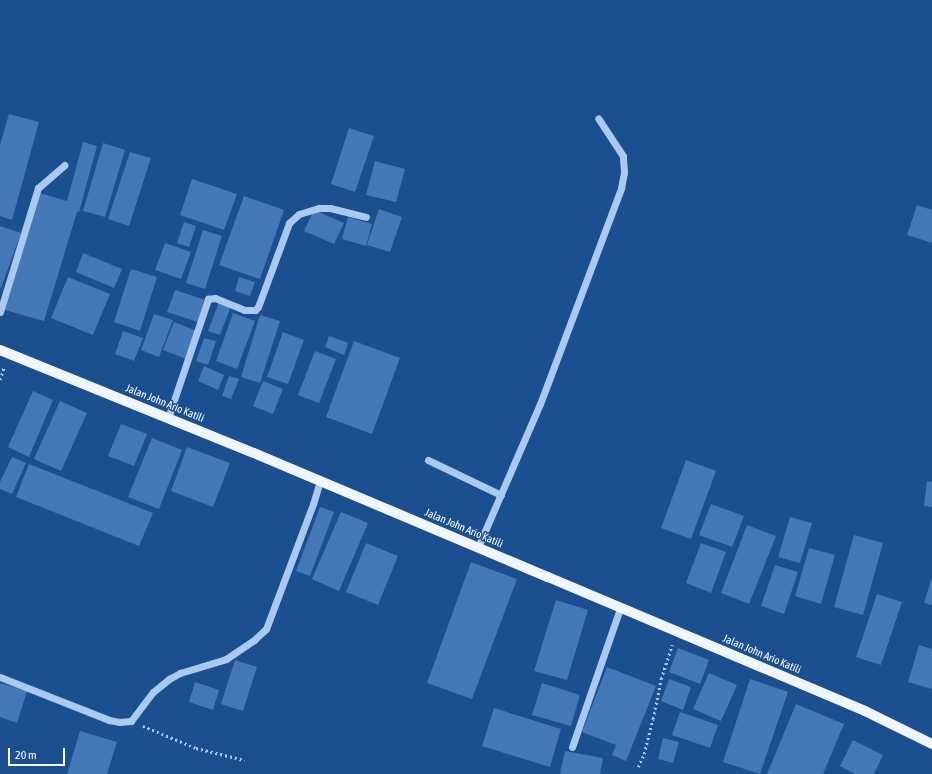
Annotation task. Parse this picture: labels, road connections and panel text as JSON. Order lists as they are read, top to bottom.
{
  "streets": {
    "main road": ["Jalan John Ario Katili"]
  },
  "scale_bar": "20 m"
}
